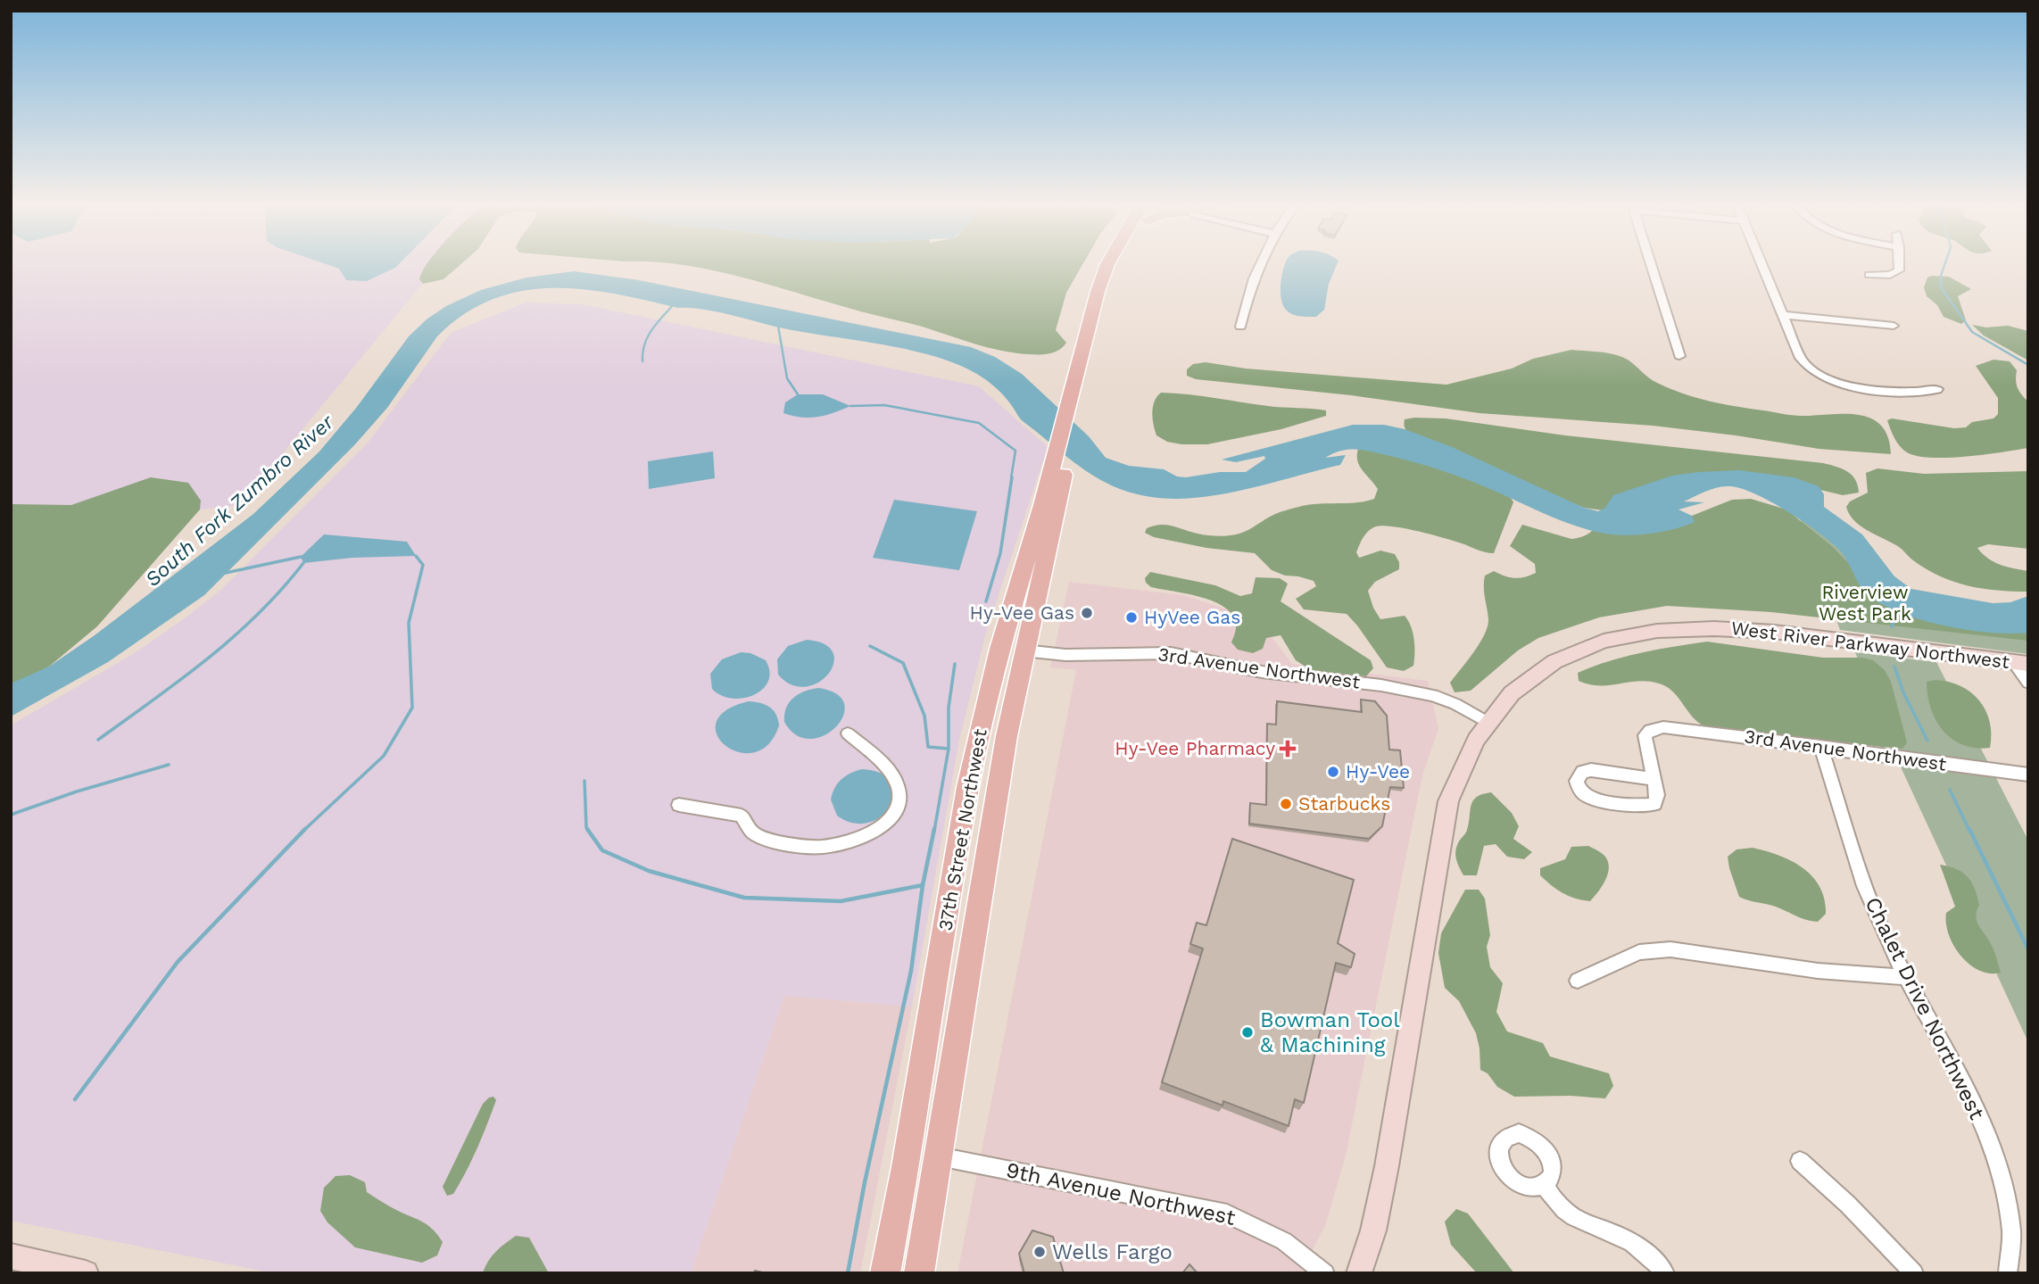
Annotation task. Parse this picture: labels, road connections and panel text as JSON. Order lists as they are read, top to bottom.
{
  "streets": {
    "main road": ["West River Parkway Northwest", "37th Street Northwest"],
    "street": ["3rd Avenue Northwest", "Chalet Drive Northwest", "9th Avenue Northwest"]
  },
  "crossings": [
    ["West River Parkway Northwest", "3rd Avenue Northwest"],
    ["3rd Avenue Northwest", "37th Street Northwest"],
    ["3rd Avenue Northwest", "Chalet Drive Northwest"],
    ["37th Street Northwest", "9th Avenue Northwest"]
  ],
  "water": ["South Fork Zumbro River"],
  "parks": ["Riverview West Park"],
  "places": {
    "other": [
      "Hy-Vee Gas",
      "HyVee Gas",
      "Hy-Vee",
      "Starbucks",
      "Bowman Tool & Machining",
      "Wells Fargo"
    ],
    "health": ["Hy-Vee Pharmacy"]
  }
}
